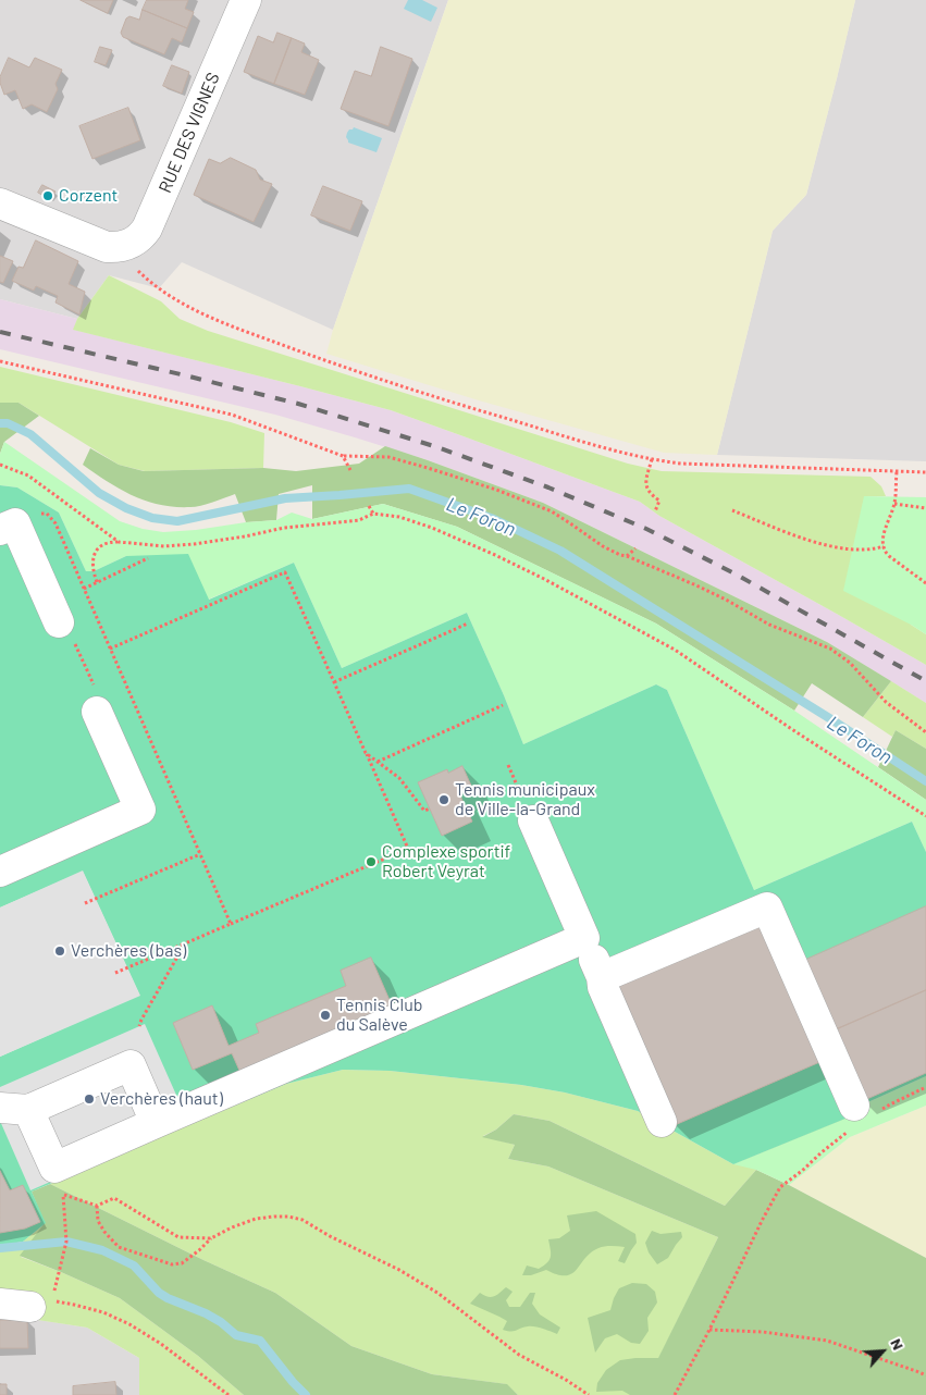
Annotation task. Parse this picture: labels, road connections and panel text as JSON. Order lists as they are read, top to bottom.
{
  "streets": {
    "street": ["RUE DES VIGNES"]
  },
  "water": ["Le Foron"],
  "places": [
    "Corzent",
    "Tennis municipaux de Ville-la-Grand",
    "Complexe sportif Robert Veyrat",
    "Verchères (bas)",
    "Tennis Club du Salève",
    "Verchères (haut)"
  ],
  "north": "top right"
}
